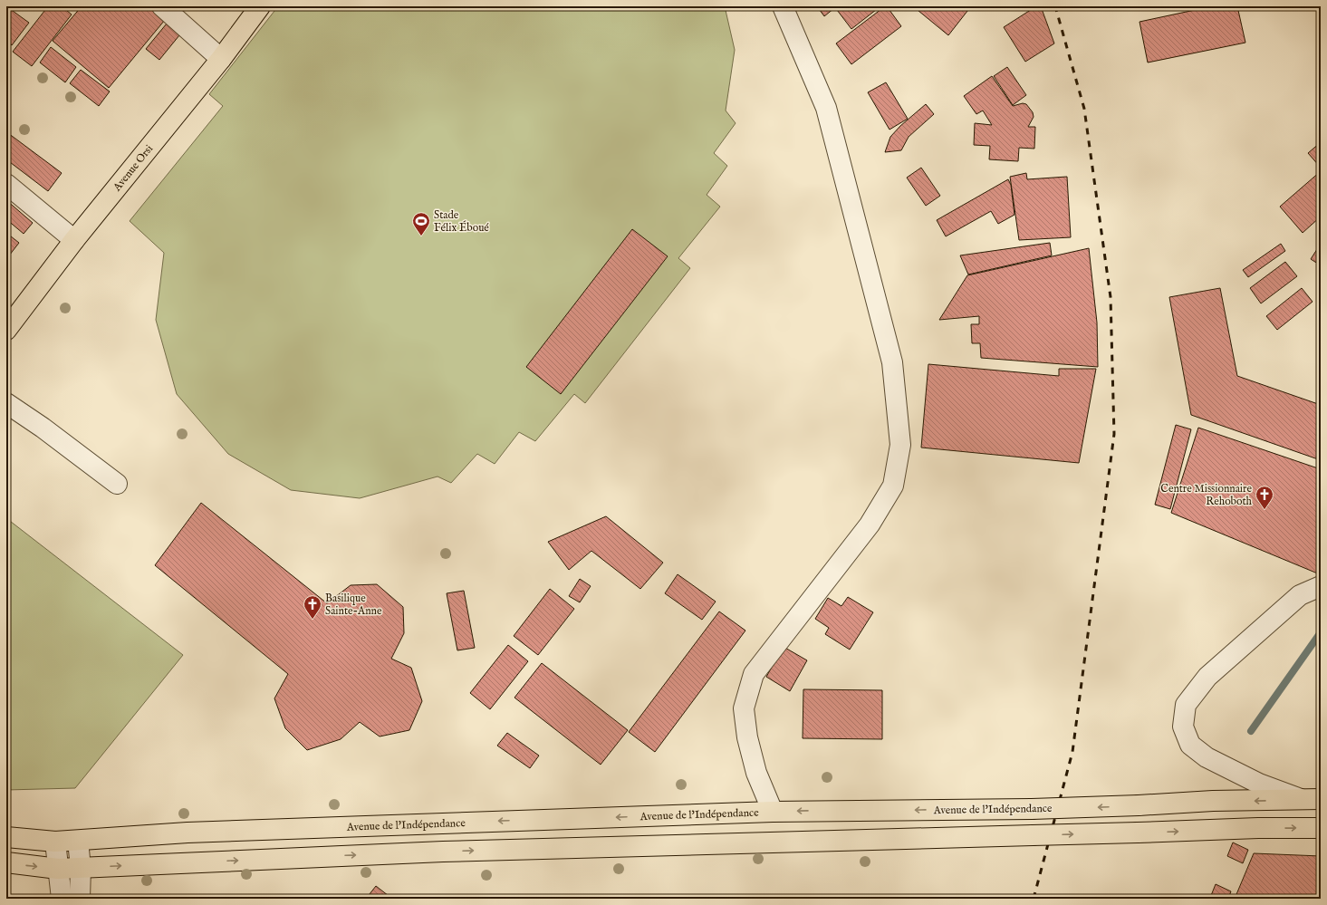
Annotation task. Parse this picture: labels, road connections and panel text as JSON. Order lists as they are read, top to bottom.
{
  "streets": {
    "main road": ["Avenue Orsi", "Avenue de l'Indépendance"]
  },
  "places": {
    "sports": ["Stade Félix Éboué"],
    "church": ["Centre Missionnaire Rehoboth", "Basilique Sainte-Anne"]
  }
}
